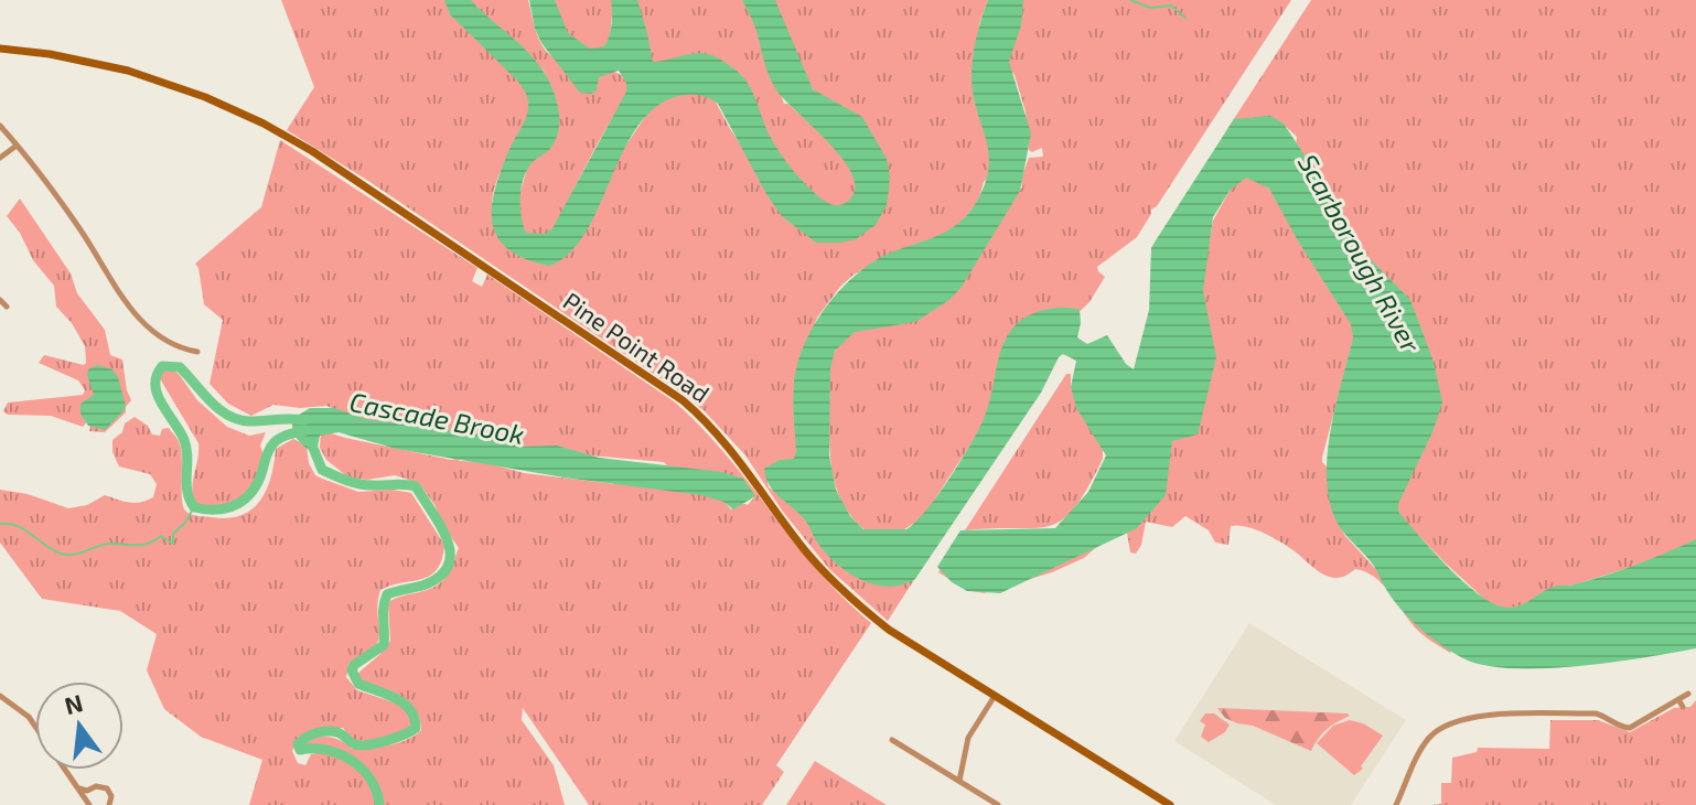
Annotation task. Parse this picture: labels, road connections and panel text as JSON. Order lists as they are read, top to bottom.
{
  "streets": {
    "main road": ["Pine Point Road"]
  },
  "water": ["Scarborough River", "Cascade Brook"],
  "north": "top"
}
